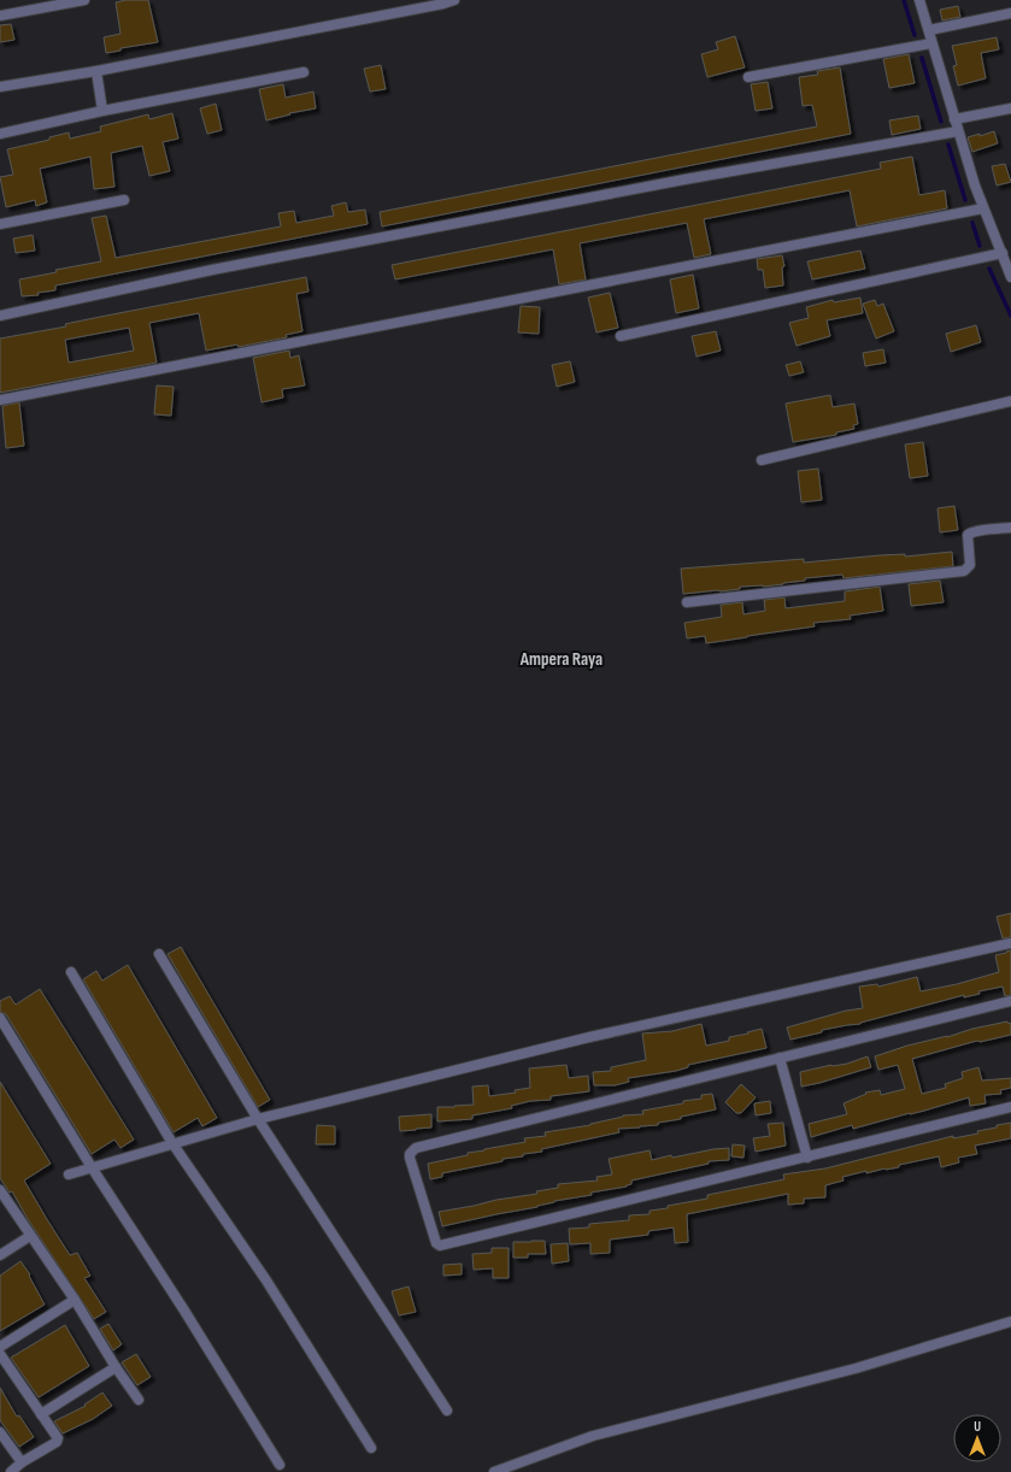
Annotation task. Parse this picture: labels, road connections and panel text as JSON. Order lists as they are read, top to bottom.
{
  "districts": ["Ampera Raya"],
  "north": "top"
}
